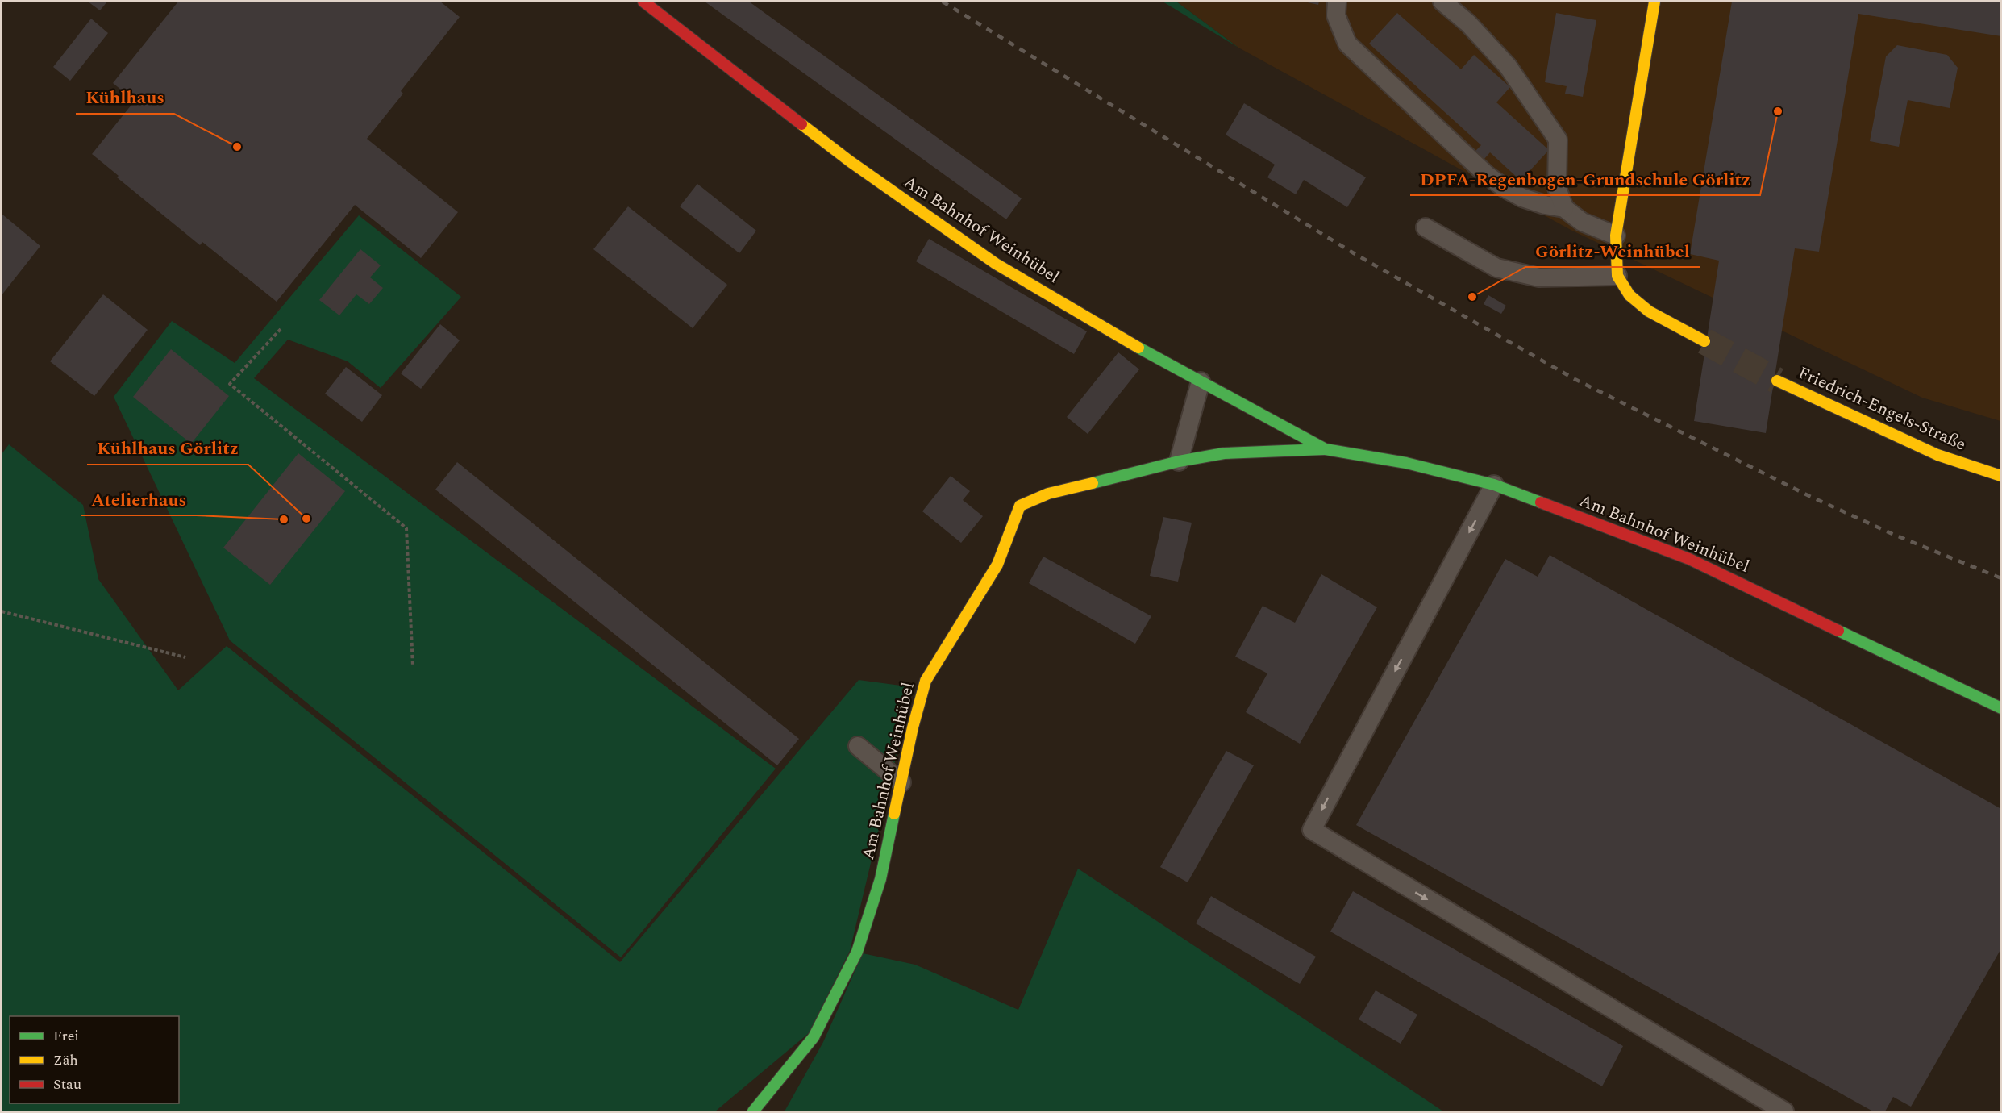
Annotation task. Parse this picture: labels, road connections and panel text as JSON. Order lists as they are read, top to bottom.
{
  "streets": {
    "street": ["Am Bahnhof Weinhübel", "Friedrich-Engels-Straße"]
  },
  "places": [
    "DPFA-Regenbogen-Grundschule Görlitz",
    "Kühlhaus",
    "Görlitz-Weinhübel",
    "Kühlhaus Görlitz",
    "Atelierhaus"
  ],
  "legend": ["Frei", "Zäh", "Stau"]
}
